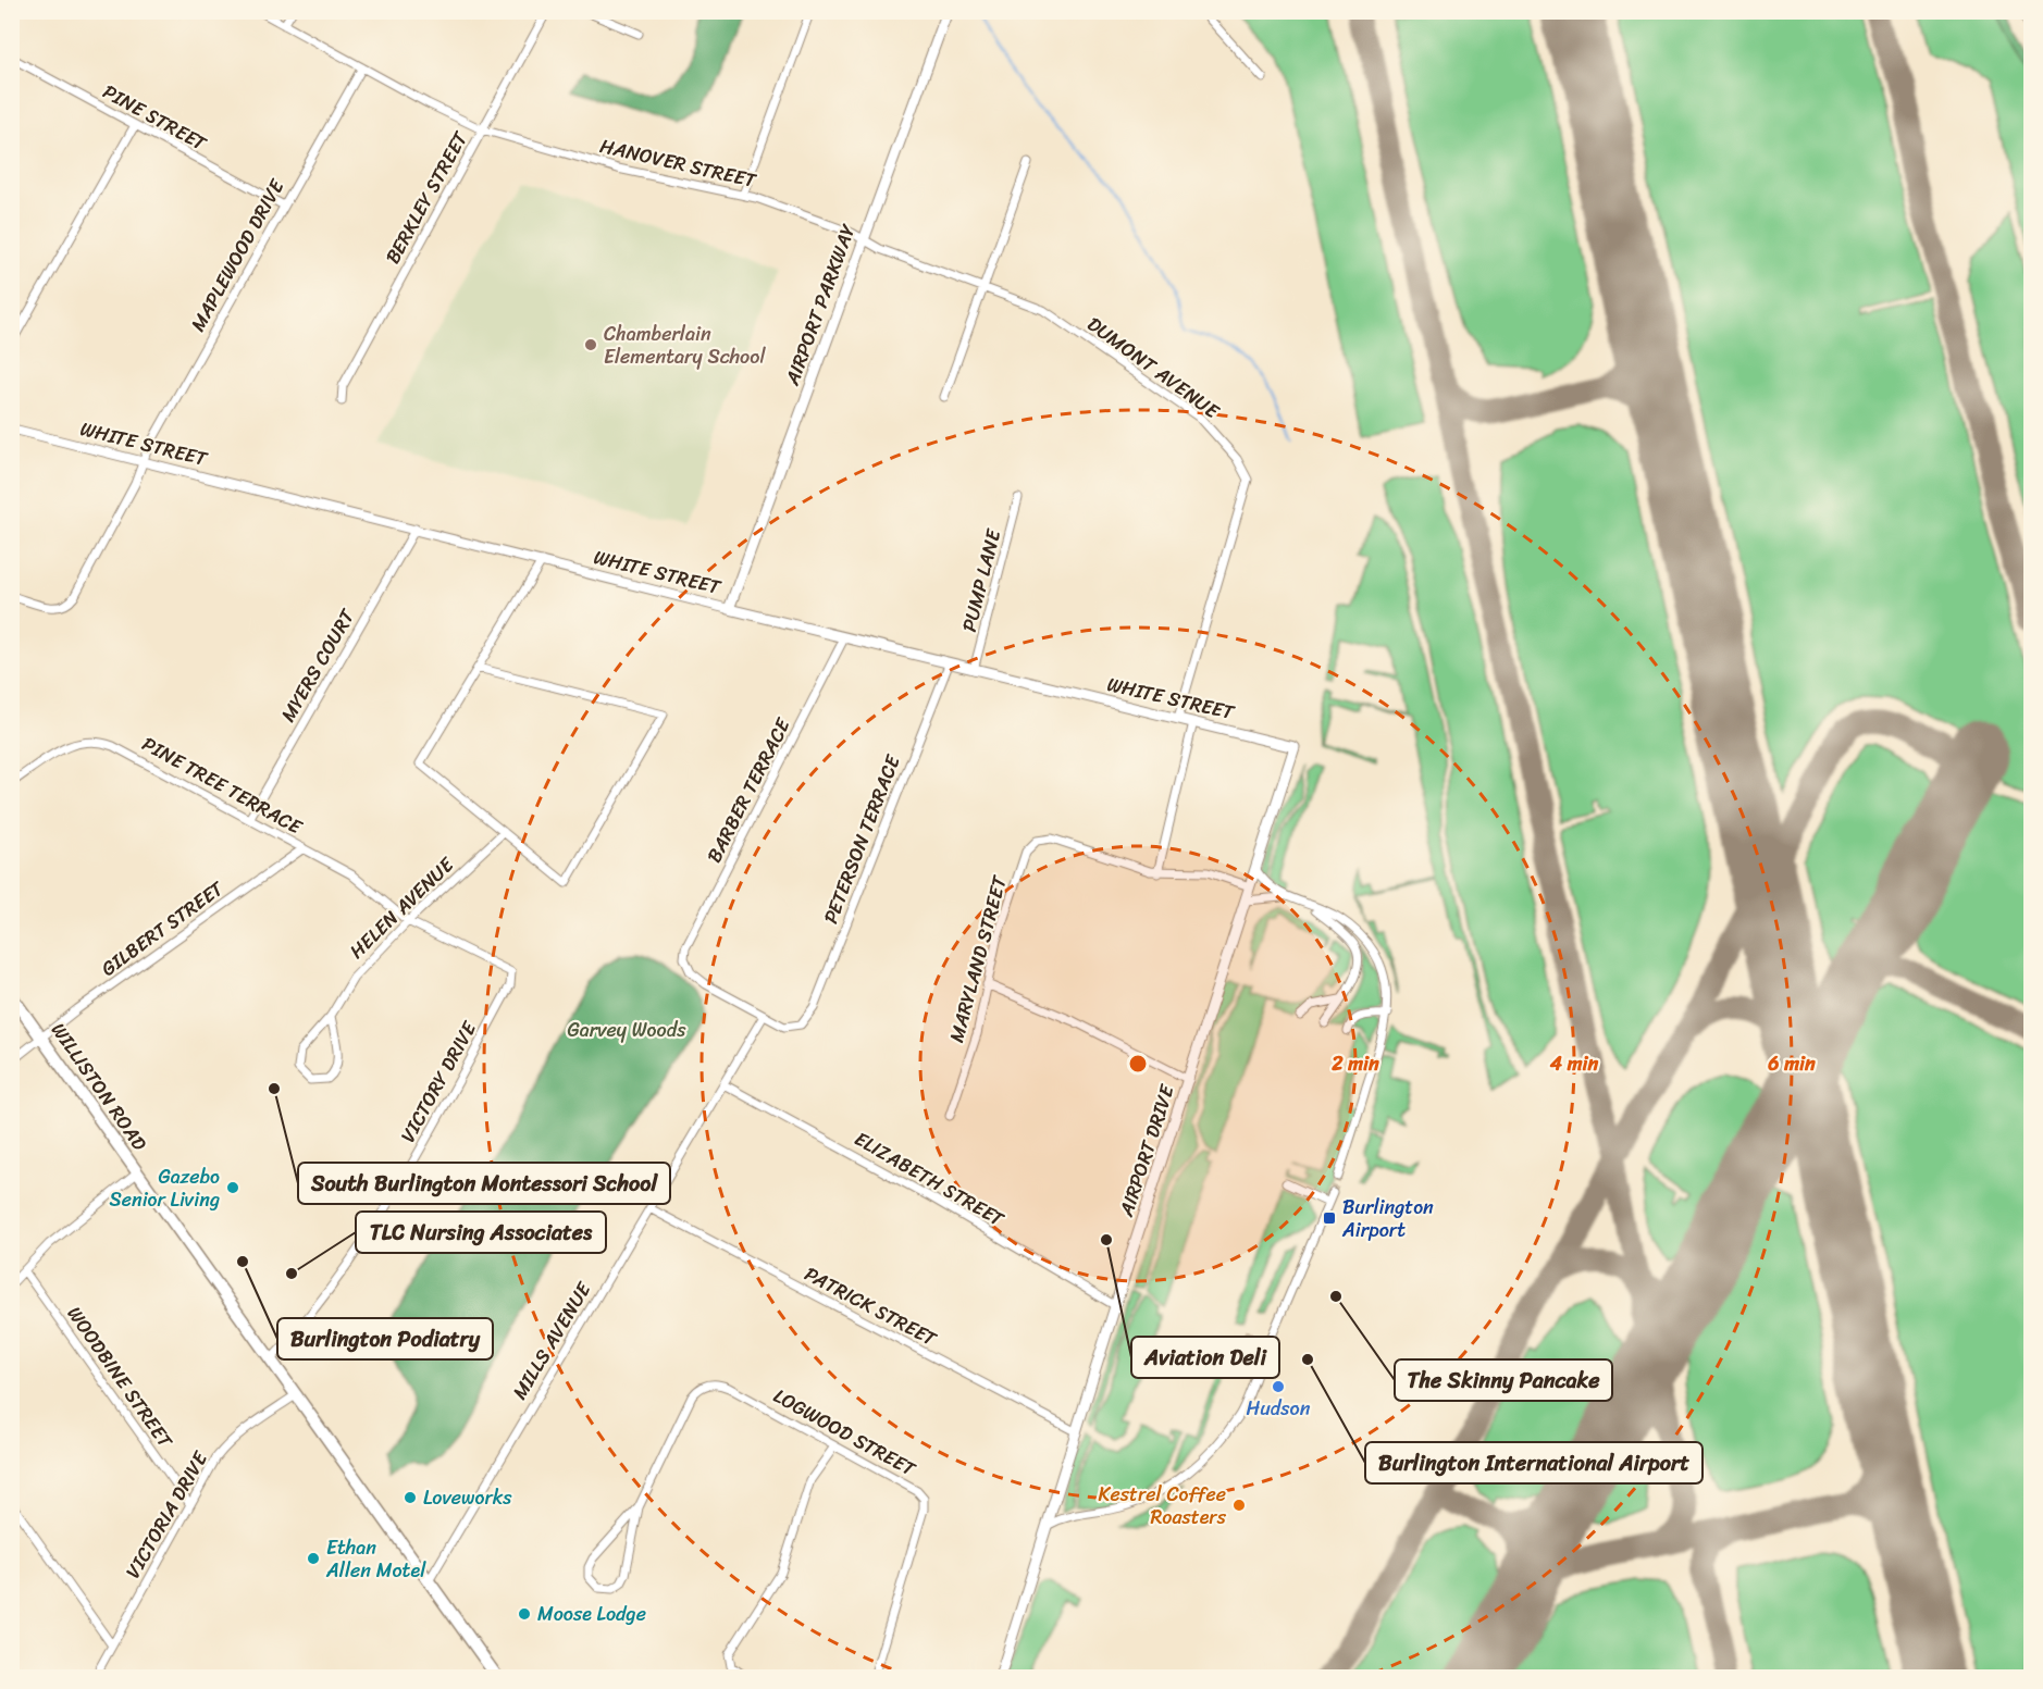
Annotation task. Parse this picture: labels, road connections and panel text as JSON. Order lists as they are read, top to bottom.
{
  "streets": {
    "main road": [
      "AIRPORT PARKWAY",
      "WHITE STREET",
      "WILLISTON ROAD",
      "AIRPORT DRIVE"
    ],
    "street": [
      "PINE STREET",
      "HANOVER STREET",
      "BERKLEY STREET",
      "MAPLEWOOD DRIVE",
      "DUMONT AVENUE",
      "PUMP LANE",
      "MYERS COURT",
      "PINE TREE TERRACE",
      "BARBER TERRACE",
      "PETERSON TERRACE",
      "HELEN AVENUE",
      "GILBERT STREET",
      "MARYLAND STREET",
      "VICTORY DRIVE",
      "ELIZABETH STREET",
      "PATRICK STREET",
      "MILLS AVENUE",
      "WOODBINE STREET",
      "LOGWOOD STREET",
      "VICTORIA DRIVE"
    ]
  },
  "crossings": [
    ["PINE STREET", "MAPLEWOOD DRIVE"],
    ["HANOVER STREET", "BERKLEY STREET"],
    ["HANOVER STREET", "MAPLEWOOD DRIVE"],
    ["HANOVER STREET", "AIRPORT PARKWAY"],
    ["HANOVER STREET", "DUMONT AVENUE"],
    ["MAPLEWOOD DRIVE", "WHITE STREET"],
    ["AIRPORT PARKWAY", "DUMONT AVENUE"],
    ["AIRPORT PARKWAY", "WHITE STREET"],
    ["DUMONT AVENUE", "WHITE STREET"],
    ["WHITE STREET", "PUMP LANE"],
    ["WHITE STREET", "MYERS COURT"],
    ["WHITE STREET", "BARBER TERRACE"],
    ["WHITE STREET", "PETERSON TERRACE"],
    ["WHITE STREET", "AIRPORT DRIVE"],
    ["MYERS COURT", "PINE TREE TERRACE"],
    ["PINE TREE TERRACE", "HELEN AVENUE"],
    ["PINE TREE TERRACE", "GILBERT STREET"],
    ["PINE TREE TERRACE", "VICTORY DRIVE"],
    ["BARBER TERRACE", "PETERSON TERRACE"],
    ["BARBER TERRACE", "MILLS AVENUE"],
    ["PETERSON TERRACE", "MILLS AVENUE"],
    ["HELEN AVENUE", "VICTORY DRIVE"],
    ["GILBERT STREET", "WILLISTON ROAD"],
    ["MARYLAND STREET", "AIRPORT DRIVE"],
    ["VICTORY DRIVE", "WILLISTON ROAD"],
    ["WILLISTON ROAD", "MILLS AVENUE"],
    ["WILLISTON ROAD", "VICTORIA DRIVE"],
    ["AIRPORT DRIVE", "ELIZABETH STREET"],
    ["AIRPORT DRIVE", "PATRICK STREET"],
    ["ELIZABETH STREET", "MILLS AVENUE"],
    ["PATRICK STREET", "MILLS AVENUE"],
    ["WOODBINE STREET", "VICTORIA DRIVE"]
  ],
  "parks": ["Garvey Woods"],
  "places": {
    "other": [
      "Chamberlain Elementary School",
      "South Burlington Montessori School",
      "Gazebo Senior Living",
      "Aviation Deli",
      "Burlington Podiatry",
      "TLC Nursing Associates",
      "The Skinny Pancake",
      "Burlington International Airport",
      "Hudson",
      "Loveworks",
      "Kestrel Coffee Roasters",
      "Ethan Allen Motel",
      "Moose Lodge"
    ],
    "transit": ["Burlington Airport"]
  },
  "rings": ["2 min", "4 min", "6 min"]
}
